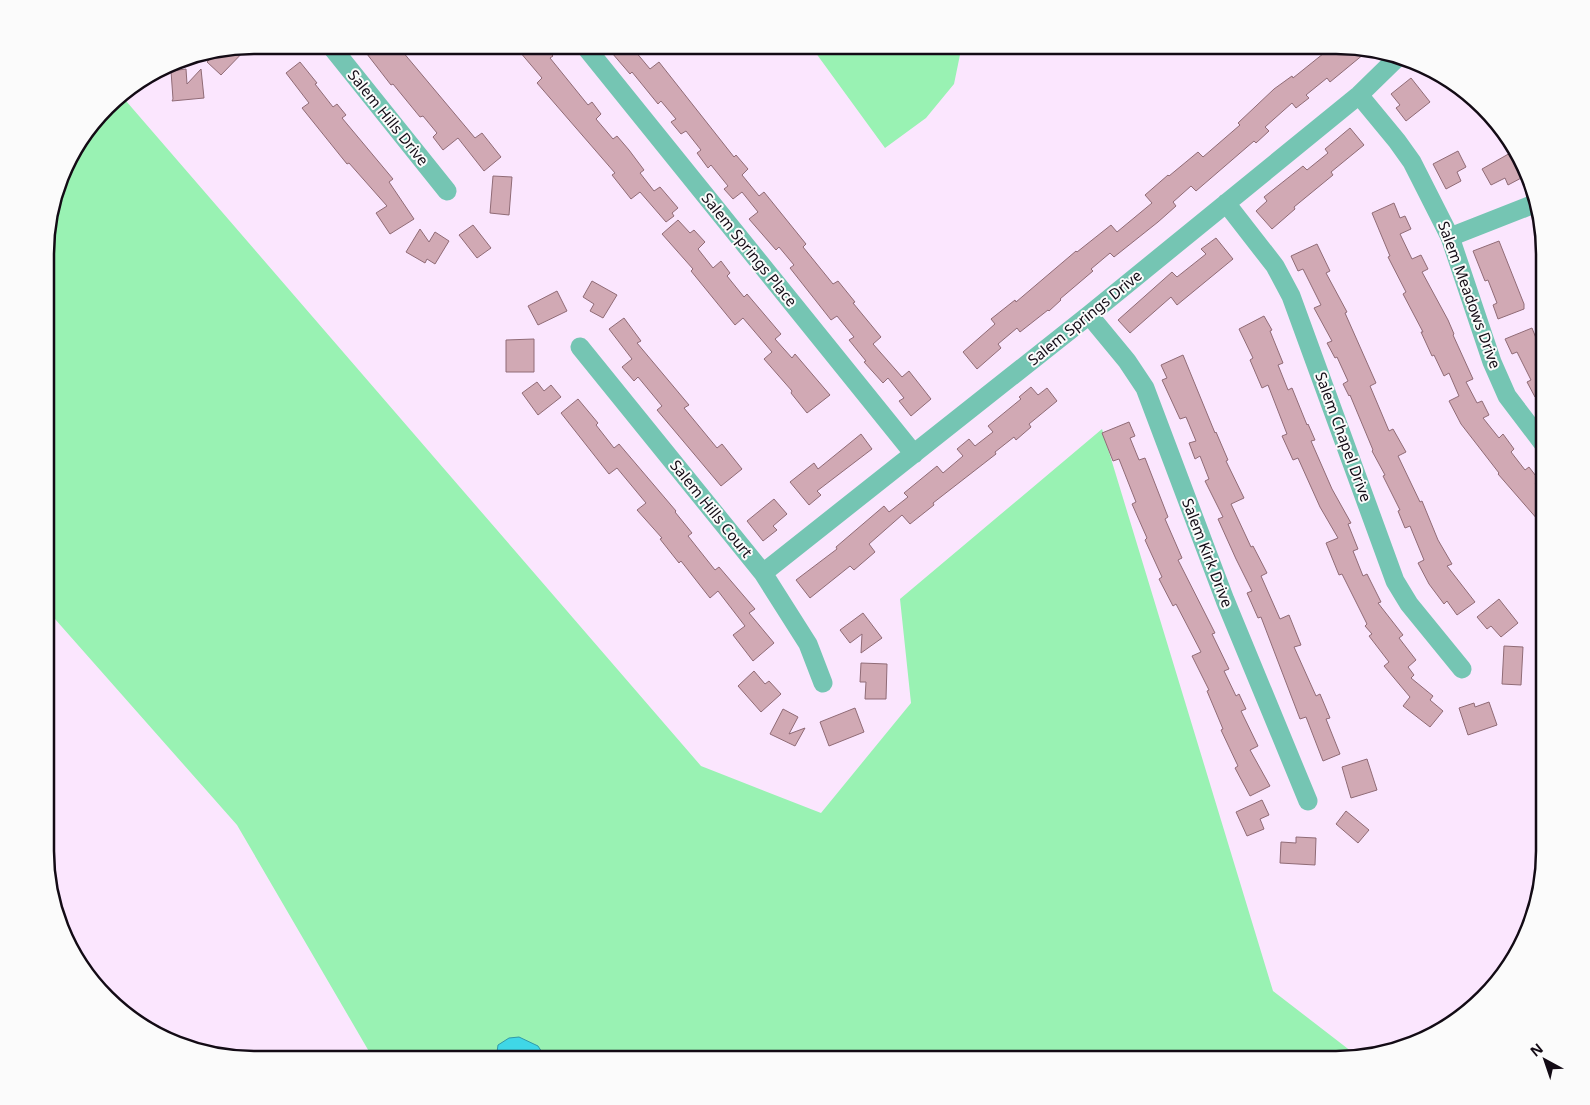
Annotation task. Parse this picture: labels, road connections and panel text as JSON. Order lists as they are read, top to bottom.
{
  "streets": {
    "street": [
      "Salem Hills Drive",
      "Salem Springs Place",
      "Salem Meadows Drive",
      "Salem Springs Drive",
      "Salem Chapel Drive",
      "Salem Hills Court",
      "Salem Kirk Drive"
    ]
  },
  "crossings": [
    ["Salem Springs Place", "Salem Springs Drive"],
    ["Salem Meadows Drive", "Salem Springs Drive"],
    ["Salem Springs Drive", "Salem Chapel Drive"],
    ["Salem Springs Drive", "Salem Hills Court"],
    ["Salem Springs Drive", "Salem Kirk Drive"]
  ],
  "north": "top left"
}
